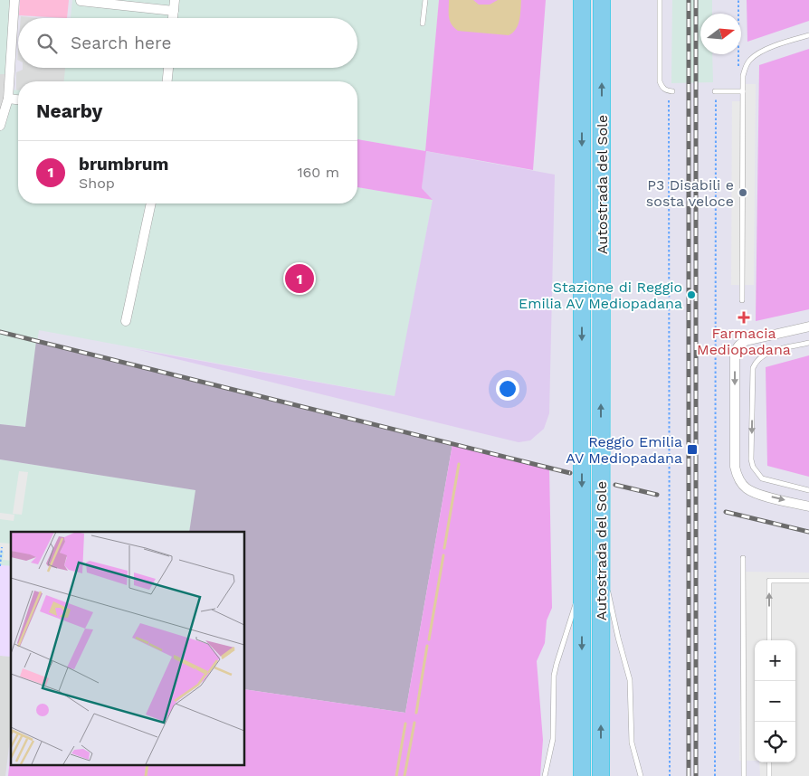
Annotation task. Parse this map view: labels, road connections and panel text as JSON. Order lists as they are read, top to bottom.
{
  "streets": {
    "highway": ["Autostrada del Sole"]
  },
  "places": {
    "other": ["P3 Disabili e sosta veloce", "Stazione di Reggio Emilia AV Mediopadana"],
    "health": ["Farmacia Mediopadana"],
    "transit": ["Reggio Emilia AV Mediopadana"]
  },
  "north": "right",
  "page": {
    "search": "Search here",
    "heading": "Nearby",
    "list": [
      {
        "mark": "1",
        "name": "brumbrum",
        "note": "Shop",
        "value": "160 m"
      }
    ],
    "pins": "1",
    "map_buttons": ["+", "−"]
  }
}
